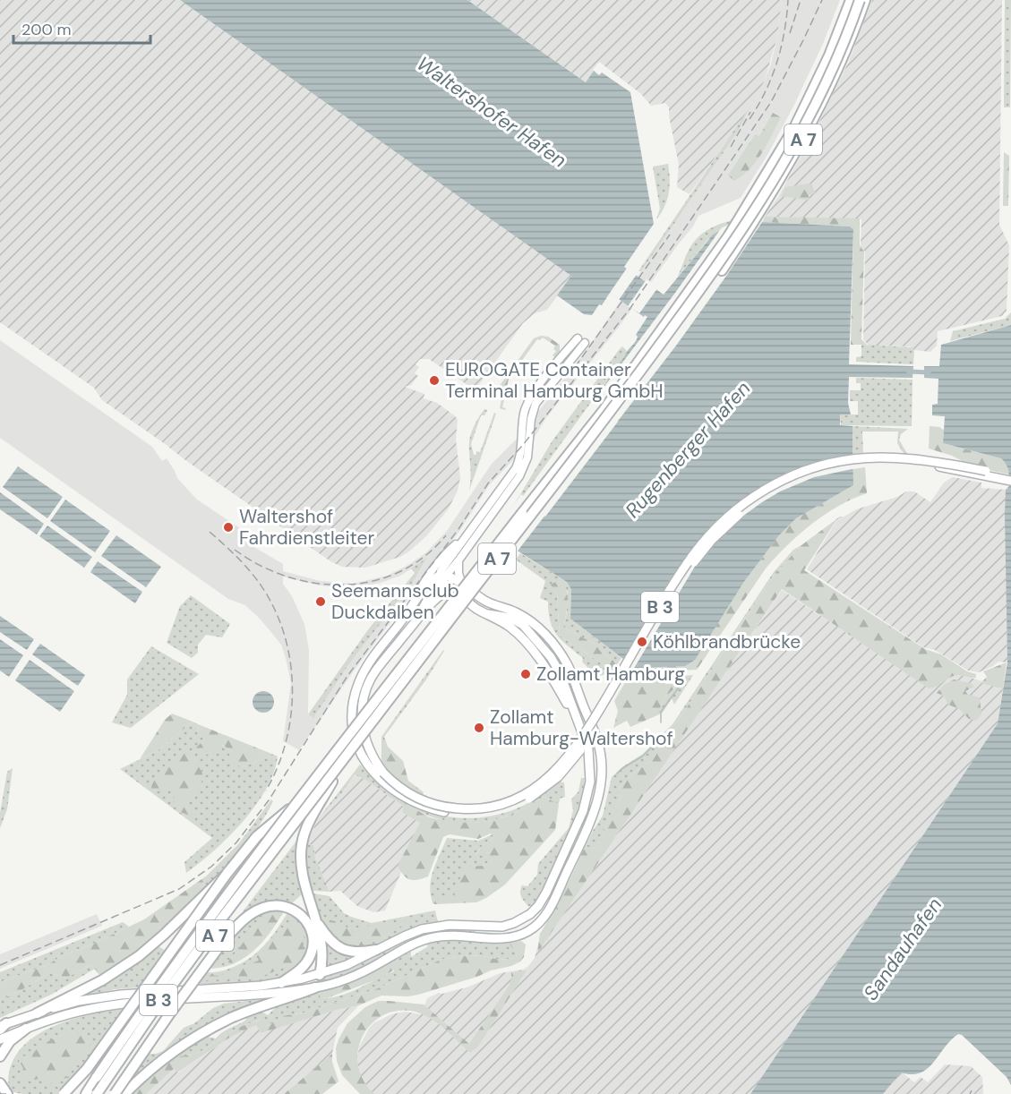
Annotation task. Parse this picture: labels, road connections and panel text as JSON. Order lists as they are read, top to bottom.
{
  "streets": {
    "highway": ["A 7"],
    "main road": ["B 3"]
  },
  "water": ["Waltershofer Hafen", "Rugenberger Hafen", "Sandauhafen"],
  "places": [
    "EUROGATE Container Terminal Hamburg GmbH",
    "Waltershof Fahrdienstleiter",
    "Seemannsclub Duckdalben",
    "Köhlbrandbrücke",
    "Zollamt Hamburg",
    "Zollamt Hamburg-Waltershof"
  ],
  "scale_bar": "200 m"
}
